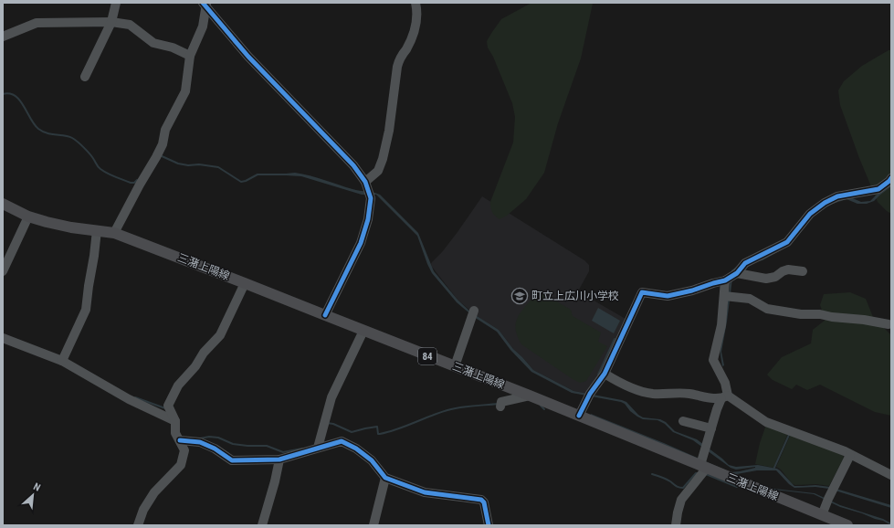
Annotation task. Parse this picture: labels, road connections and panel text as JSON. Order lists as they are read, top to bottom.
{
  "streets": {
    "main road": ["三潴上陽線", "84"]
  },
  "places": {
    "school or university": ["町立上広川小学校"]
  },
  "north": "top right"
}
